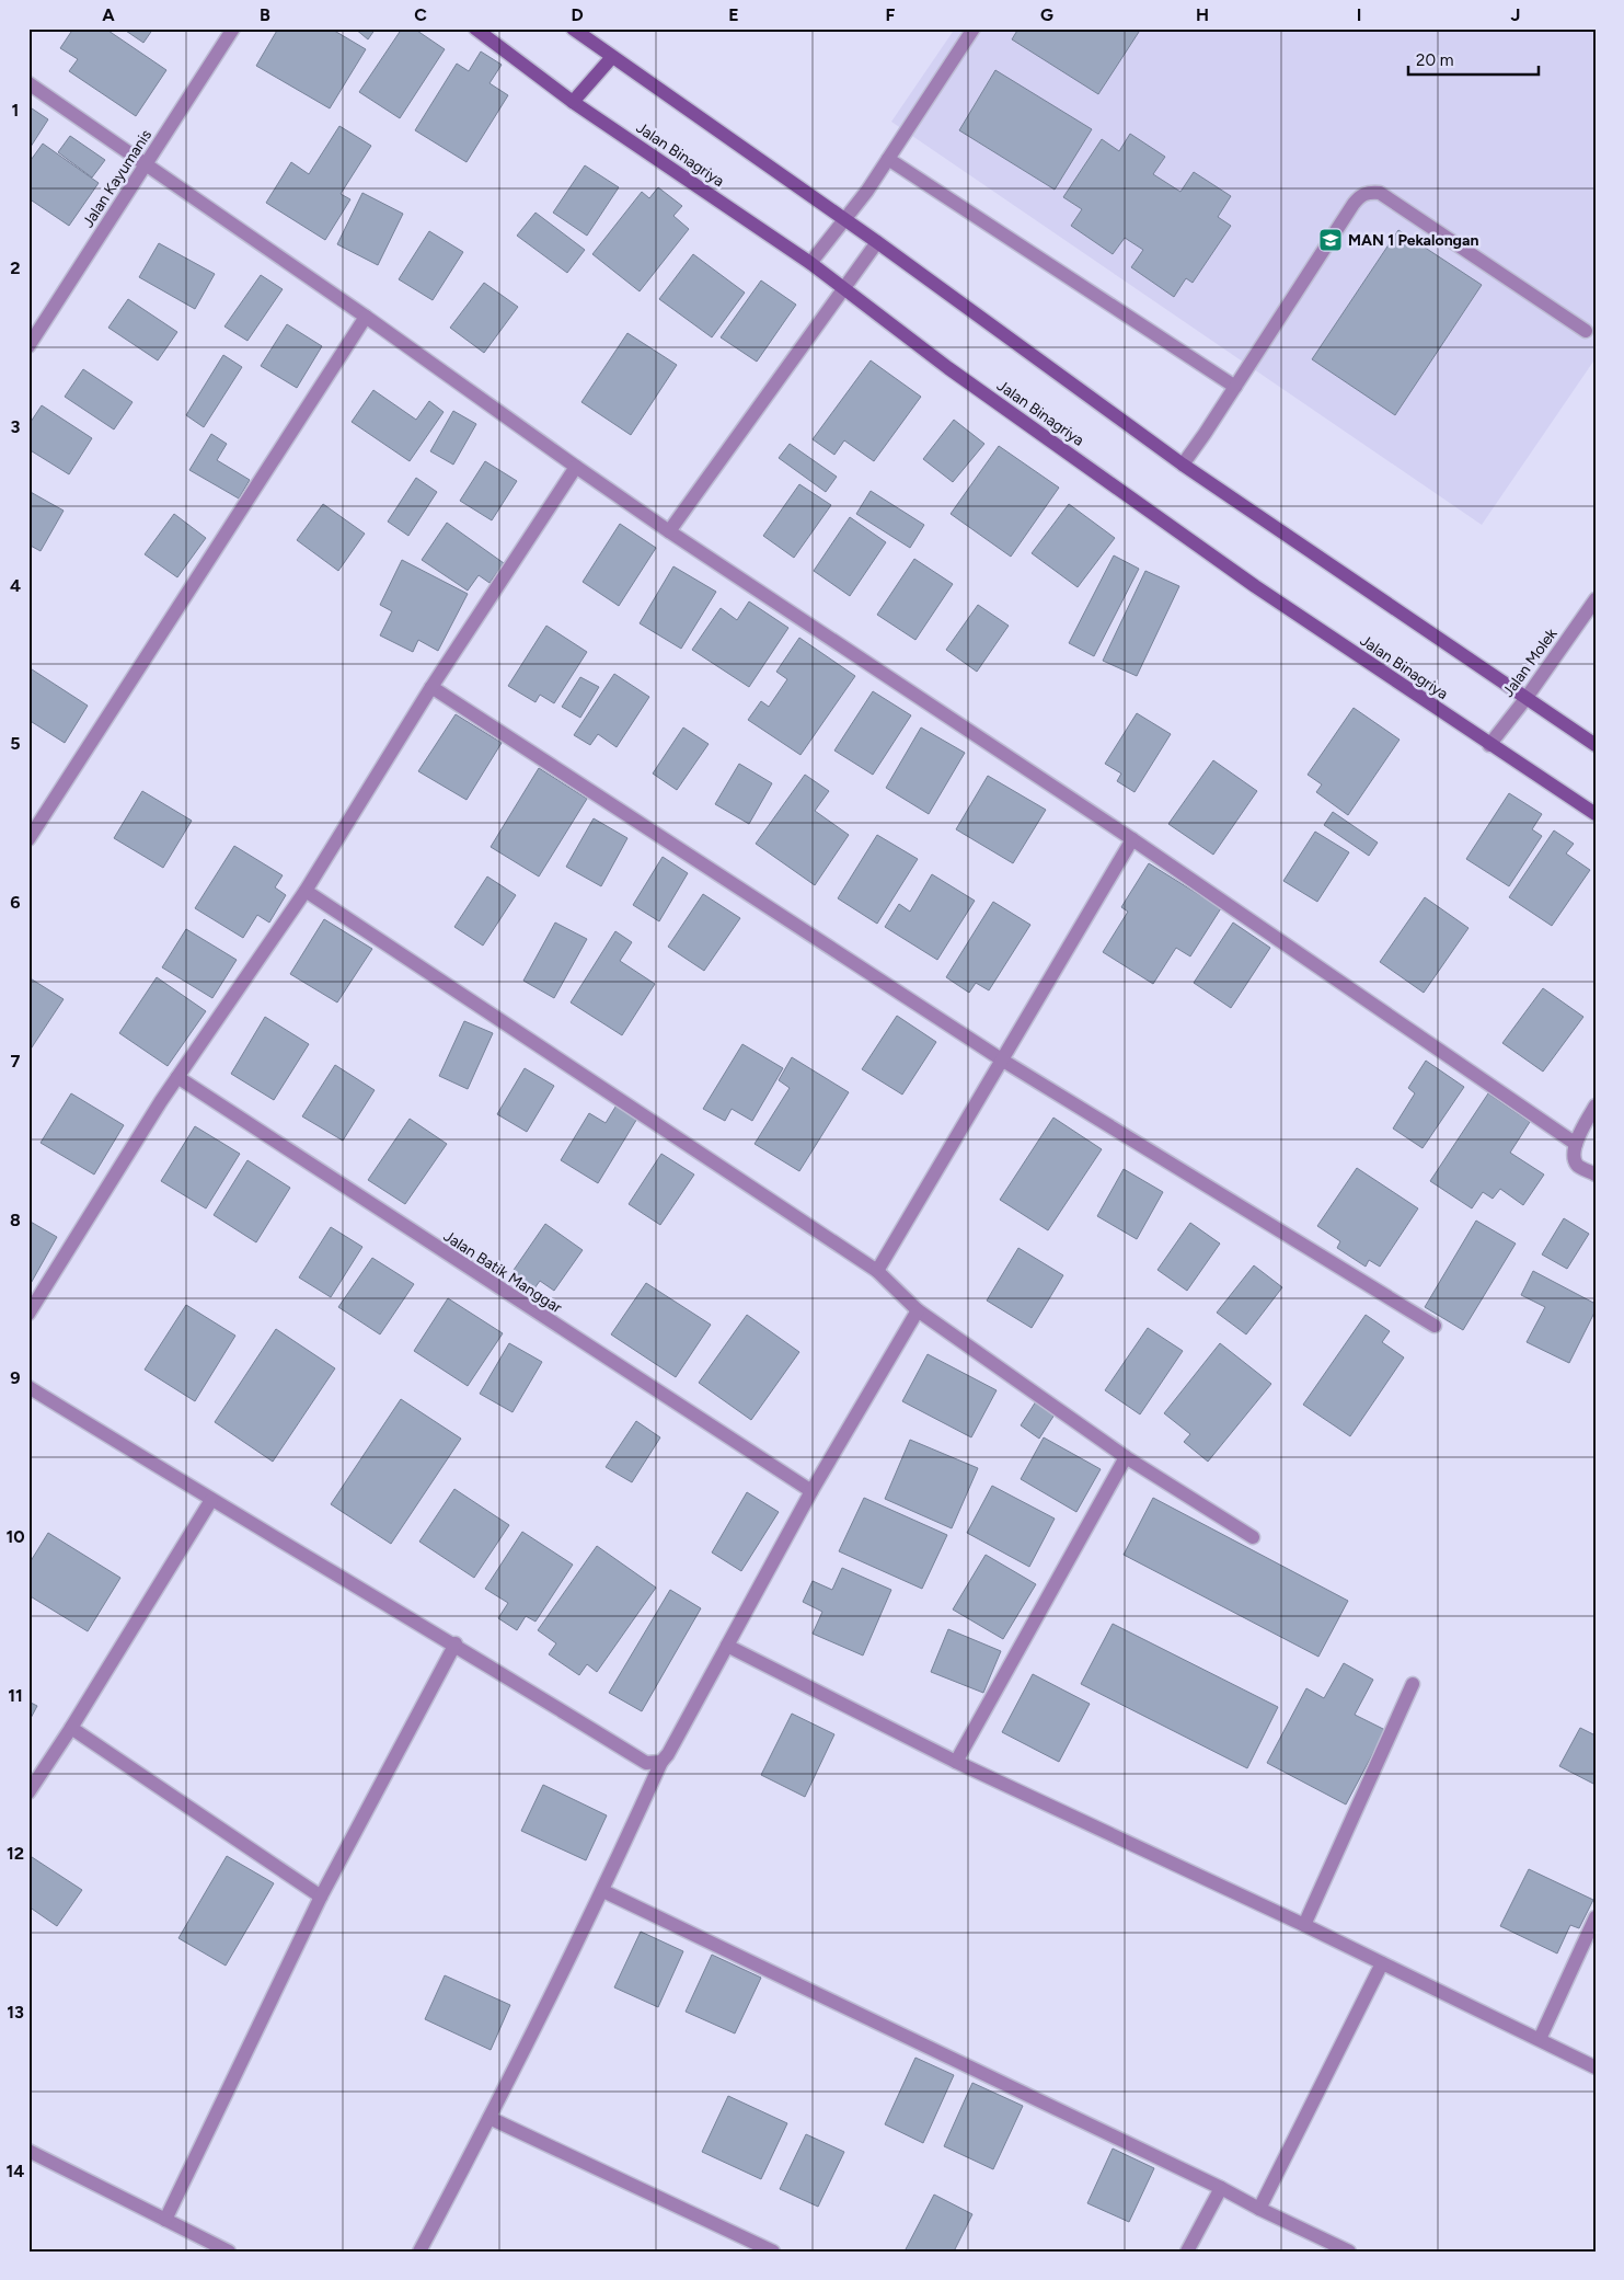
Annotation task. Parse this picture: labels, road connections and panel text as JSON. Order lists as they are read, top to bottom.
{
  "streets": {
    "street": [
      "Jalan Binagriya",
      "Jalan Kayumanis",
      "Jalan Molek",
      "Jalan Batik Manggar"
    ]
  },
  "crossings": [
    ["Jalan Binagriya", "Jalan Molek"]
  ],
  "places": {
    "school or university": ["MAN 1 Pekalongan"]
  },
  "scale_bar": "20 m",
  "grid": {
    "columns": [
      "A",
      "B",
      "C",
      "D",
      "E",
      "F",
      "G",
      "H",
      "I",
      "J"
    ],
    "rows": [
      "1",
      "2",
      "3",
      "4",
      "5",
      "6",
      "7",
      "8",
      "9",
      "10",
      "11",
      "12",
      "13",
      "14"
    ]
  }
}
